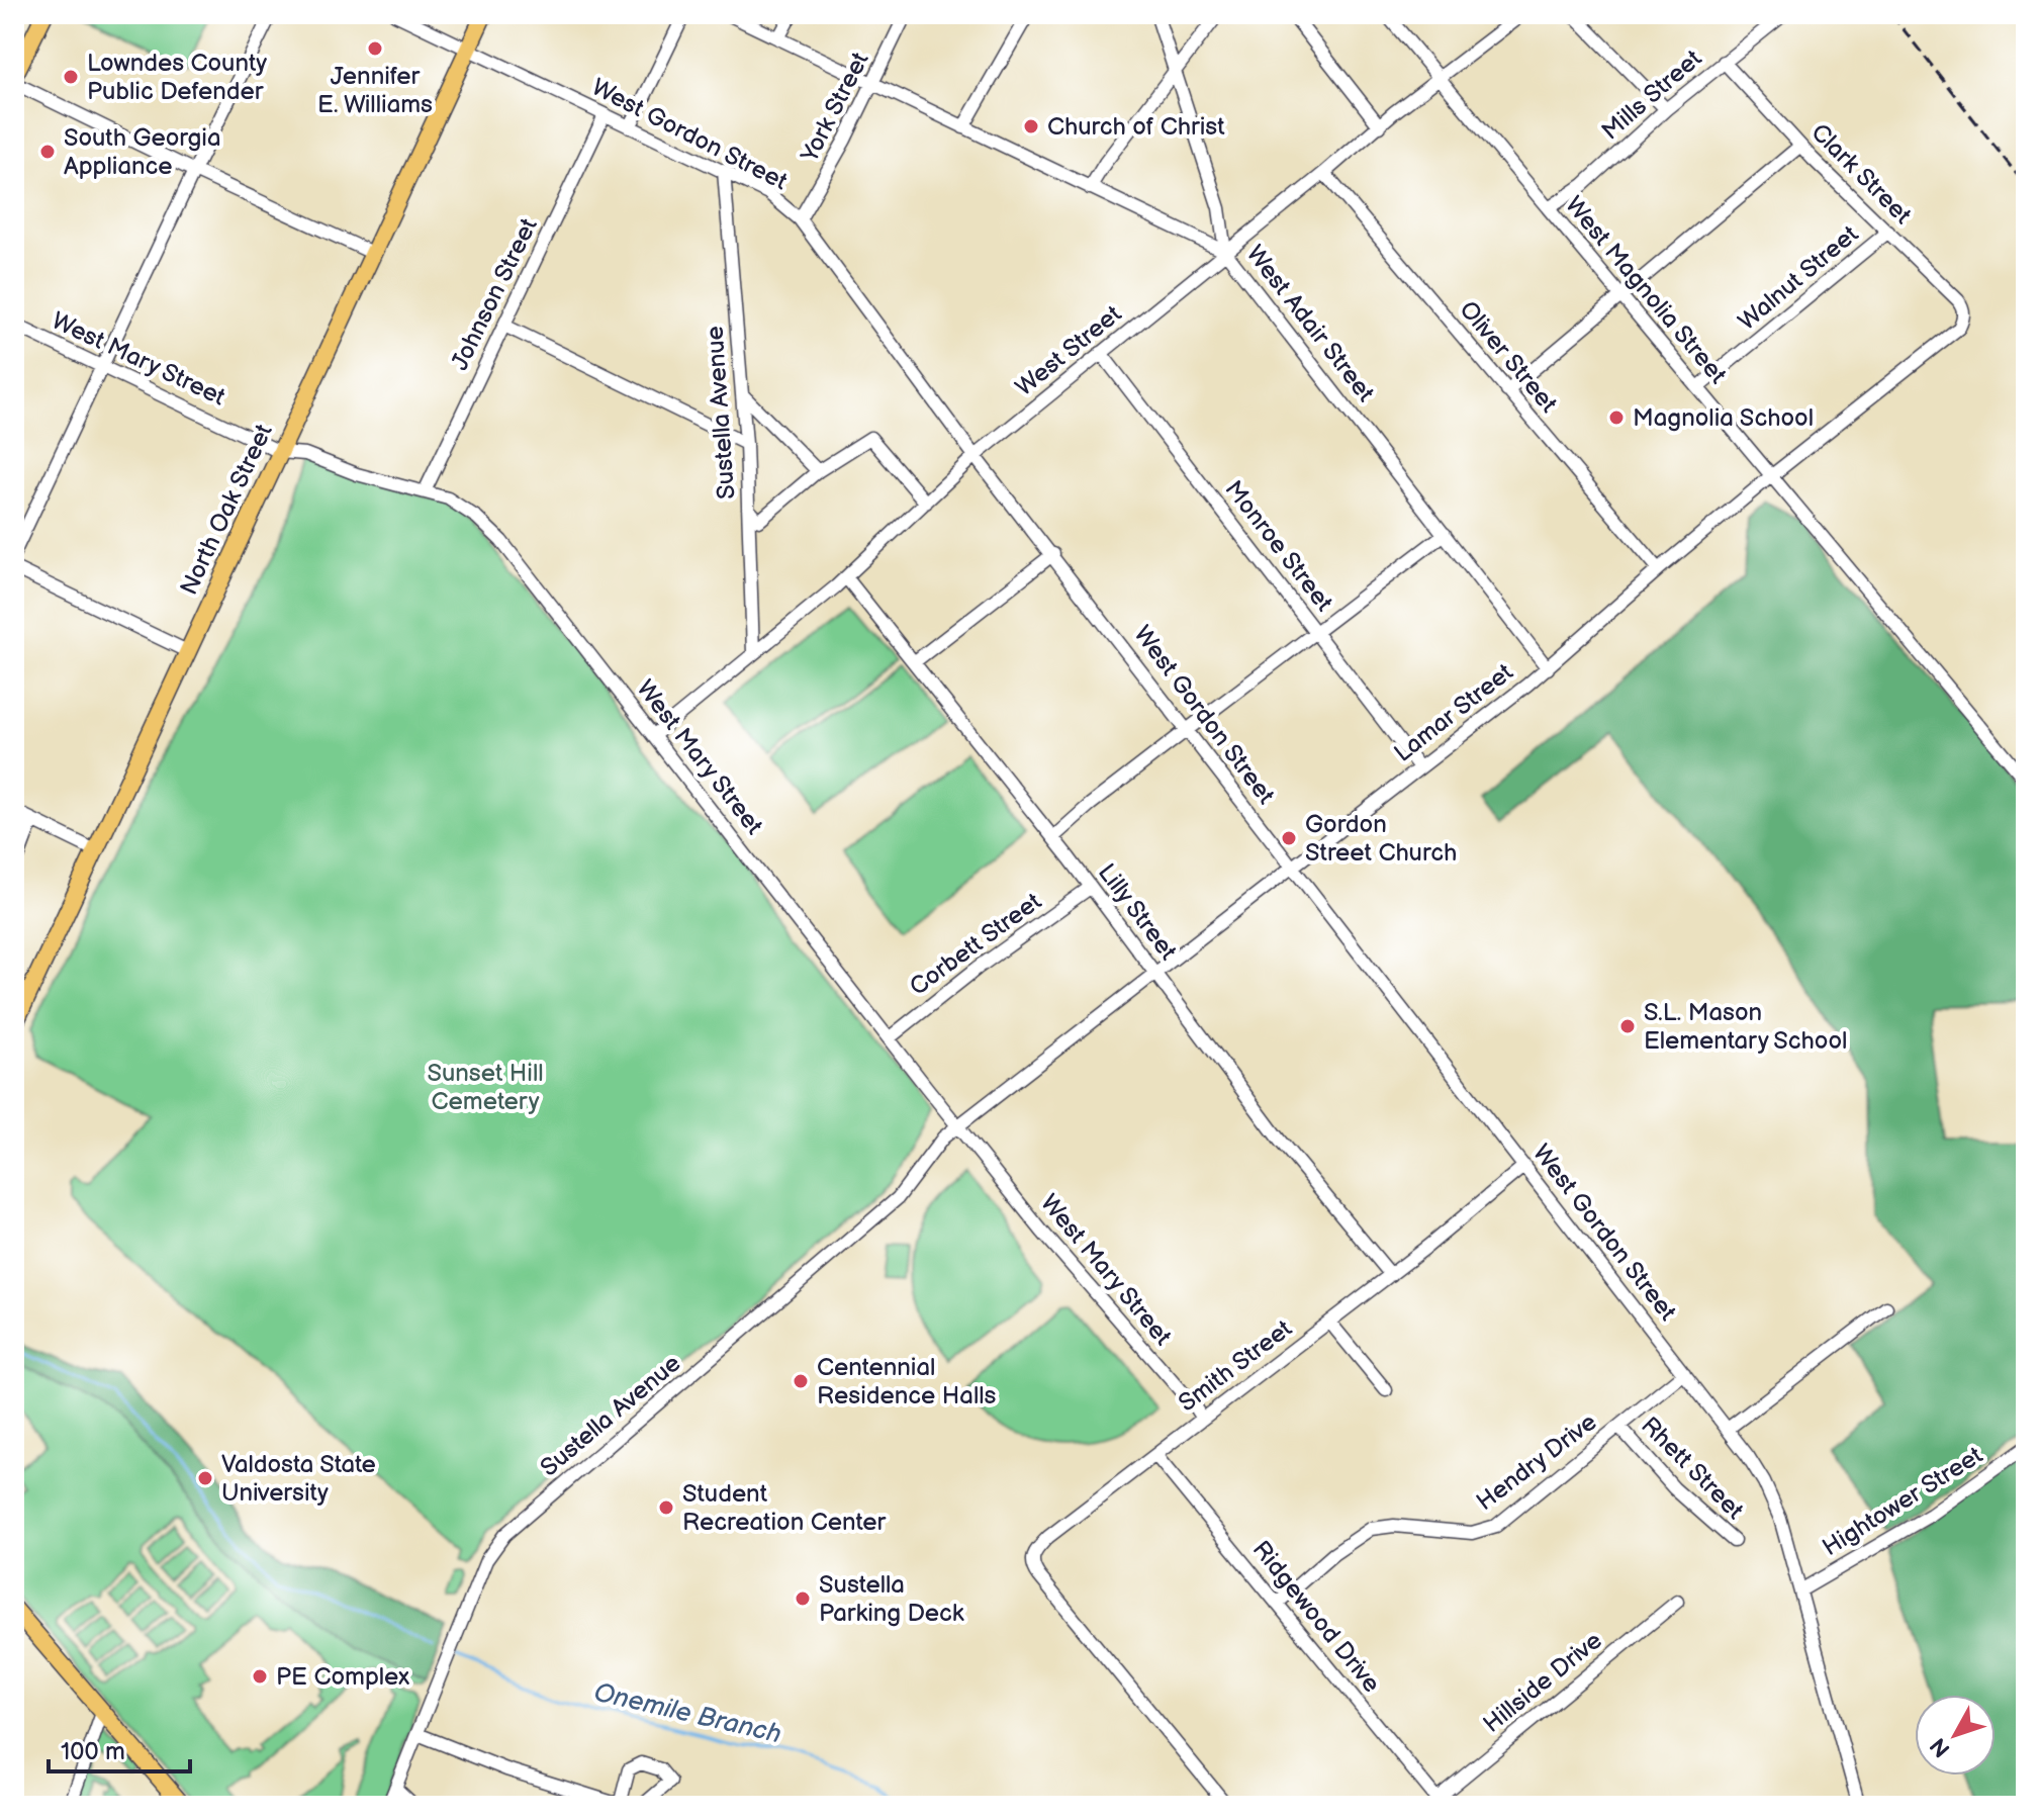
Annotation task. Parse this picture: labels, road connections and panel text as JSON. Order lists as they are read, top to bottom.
{
  "streets": {
    "main road": ["North Oak Street"],
    "street": [
      "Mills Street",
      "York Street",
      "West Gordon Street",
      "Clark Street",
      "Walnut Street",
      "West Magnolia Street",
      "Johnson Street",
      "West Adair Street",
      "West Street",
      "Oliver Street",
      "West Mary Street",
      "Sustella Avenue",
      "Monroe Street",
      "Lamar Street",
      "Lilly Street",
      "Corbett Street",
      "Smith Street",
      "Hendry Drive",
      "Rhett Street",
      "Hightower Street",
      "Ridgewood Drive",
      "Hillside Drive"
    ]
  },
  "crossings": [
    ["Mills Street", "Clark Street"],
    ["Mills Street", "West Magnolia Street"],
    ["York Street", "West Gordon Street"],
    ["York Street", "West Adair Street"],
    ["West Gordon Street", "Johnson Street"],
    ["West Gordon Street", "West Street"],
    ["West Gordon Street", "Sustella Avenue"],
    ["West Gordon Street", "North Oak Street"],
    ["West Gordon Street", "Lamar Street"],
    ["West Gordon Street", "Smith Street"],
    ["West Gordon Street", "Hendry Drive"],
    ["West Gordon Street", "Hightower Street"],
    ["Clark Street", "Walnut Street"],
    ["Clark Street", "Lamar Street"],
    ["Walnut Street", "West Magnolia Street"],
    ["West Magnolia Street", "West Street"],
    ["West Magnolia Street", "Lamar Street"],
    ["Johnson Street", "West Mary Street"],
    ["West Adair Street", "West Street"],
    ["West Adair Street", "Lamar Street"],
    ["West Street", "Oliver Street"],
    ["West Street", "West Mary Street"],
    ["West Street", "Sustella Avenue"],
    ["West Street", "Monroe Street"],
    ["West Street", "Lilly Street"],
    ["Oliver Street", "Lamar Street"],
    ["West Mary Street", "Sustella Avenue"],
    ["West Mary Street", "North Oak Street"],
    ["West Mary Street", "Lamar Street"],
    ["West Mary Street", "Corbett Street"],
    ["West Mary Street", "Smith Street"],
    ["Sustella Avenue", "Lamar Street"],
    ["Monroe Street", "Lamar Street"],
    ["Lamar Street", "Lilly Street"],
    ["Lilly Street", "Corbett Street"],
    ["Lilly Street", "Smith Street"],
    ["Smith Street", "Ridgewood Drive"],
    ["Hendry Drive", "Rhett Street"],
    ["Hendry Drive", "Ridgewood Drive"],
    ["Ridgewood Drive", "Hillside Drive"]
  ],
  "water": ["Onemile Branch"],
  "parks": ["Sunset Hill Cemetery"],
  "places": [
    "Jennifer E. Williams",
    "Lowndes County Public Defender",
    "Church of Christ",
    "South Georgia Appliance",
    "Magnolia School",
    "Gordon Street Church",
    "S.L. Mason Elementary School",
    "Centennial Residence Halls",
    "Valdosta State University",
    "Student Recreation Center",
    "Sustella Parking Deck",
    "PE Complex"
  ],
  "scale_bar": "100 m",
  "north": "bottom left"
}
